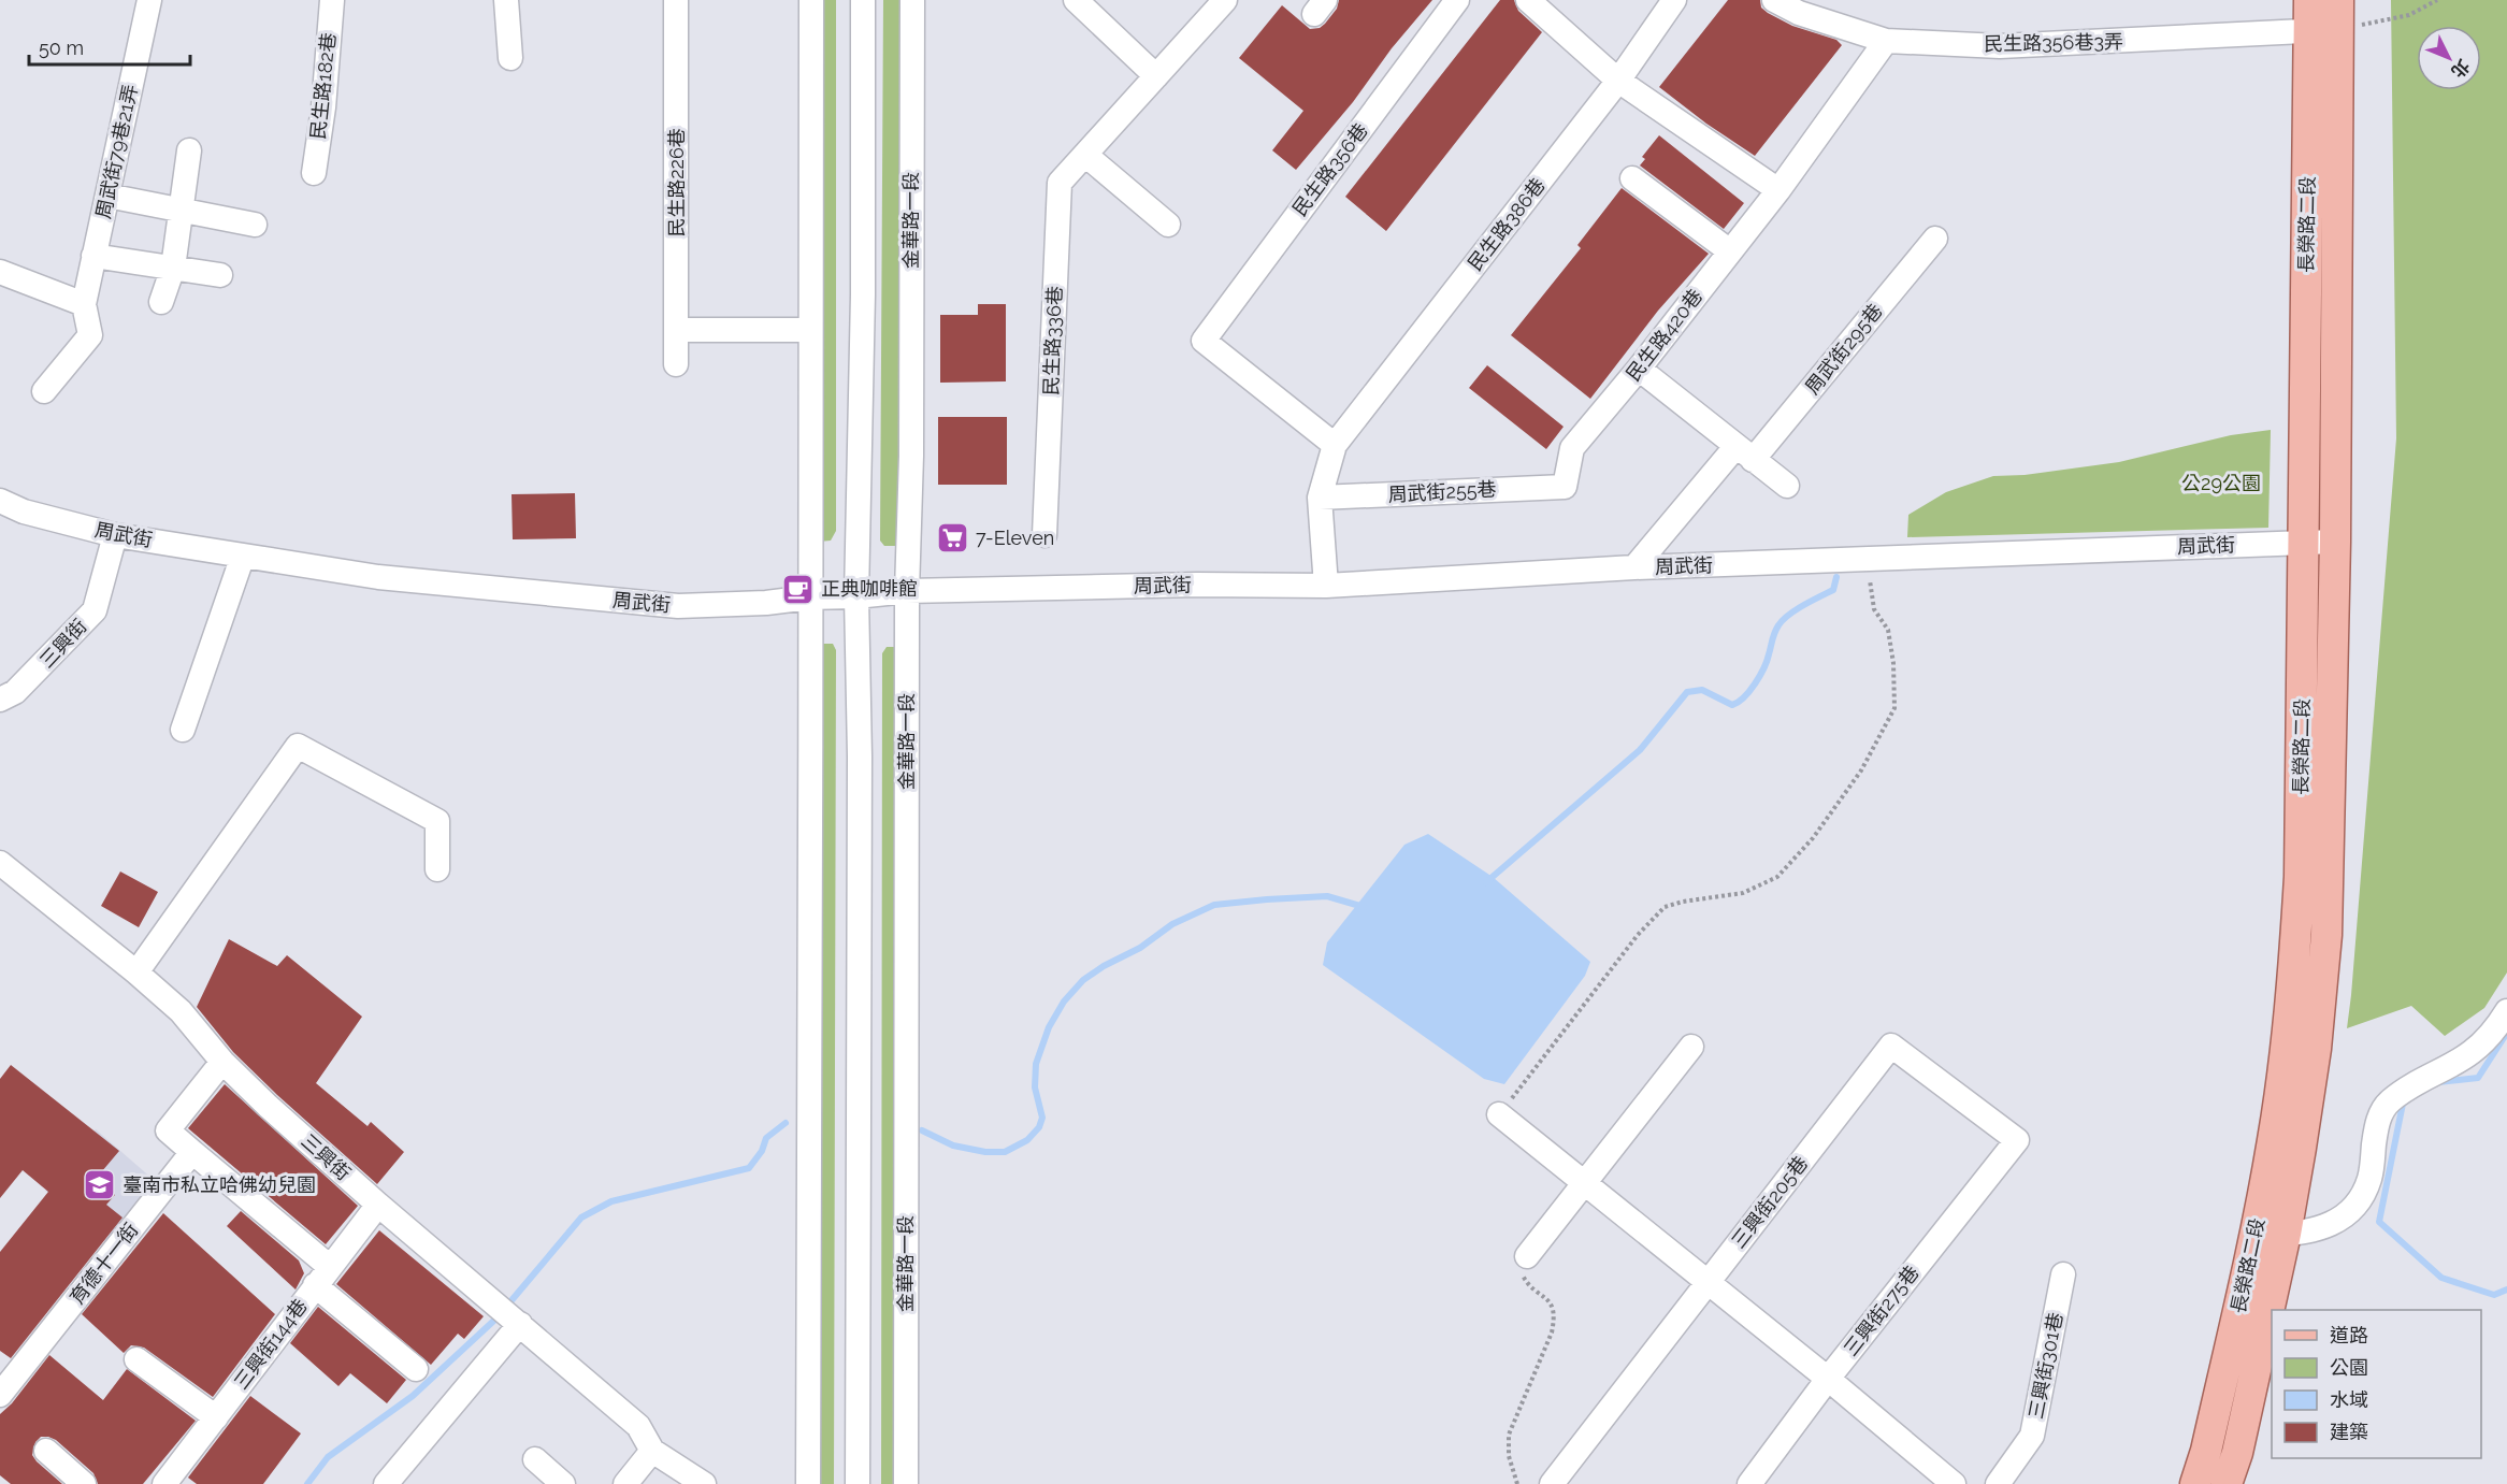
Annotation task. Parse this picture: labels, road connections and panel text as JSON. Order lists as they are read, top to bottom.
{
  "streets": {
    "main road": ["長榮路二段"],
    "street": [
      "民生路356巷3弄",
      "民生路182巷",
      "周武街79巷21弄",
      "民生路356巷",
      "民生路226巷",
      "金華路一段",
      "民生路386巷",
      "民生路420巷",
      "民生路336巷",
      "周武街295巷",
      "周武街255巷",
      "周武街",
      "三興街",
      "三興街205巷",
      "育德十一街",
      "三興街275巷",
      "三興街144巷",
      "三興街301巷"
    ]
  },
  "crossings": [
    ["民生路356巷3弄", "長榮路二段"],
    ["民生路356巷3弄", "民生路420巷"],
    ["民生路356巷", "民生路386巷"],
    ["金華路一段", "周武街"],
    ["長榮路二段", "周武街"],
    ["民生路420巷", "周武街255巷"],
    ["周武街295巷", "周武街"],
    ["周武街", "三興街"],
    ["三興街", "三興街144巷"],
    ["三興街205巷", "三興街275巷"]
  ],
  "parks": ["公29公園"],
  "places": {
    "supermarket": ["7-Eleven"],
    "cafe": ["正典咖啡館"],
    "school or university": ["臺南市私立哈佛幼兒園"]
  },
  "legend": [
    "道路",
    "公園",
    "水域",
    "建築"
  ],
  "scale_bar": "50 m",
  "north": "bottom right"
}
